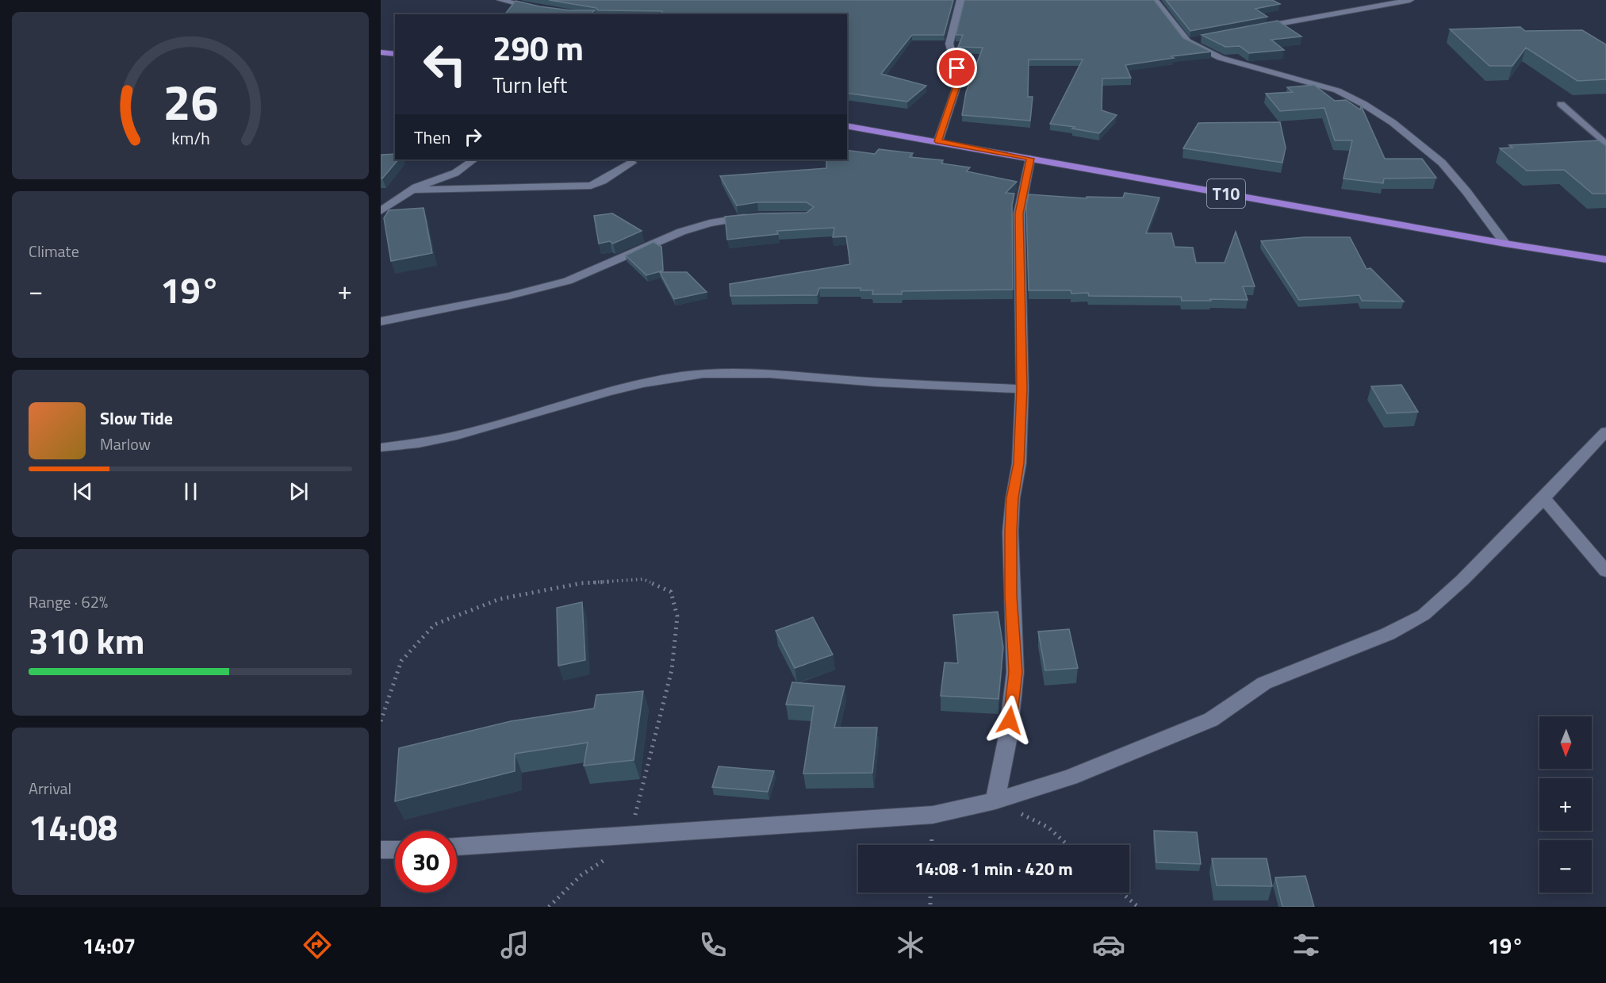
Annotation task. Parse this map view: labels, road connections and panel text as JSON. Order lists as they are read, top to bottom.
{
  "streets": {
    "highway": ["T10"]
  },
  "north": "bottom",
  "page": {
    "turn": ["290 m", "Turn left"],
    "then": "Then",
    "tile": [
      "Climate",
      ["Range · 62%", "310 km"],
      ["Arrival", "14:08"]
    ],
    "heat": ["−", "19°", "+"],
    "song": ["Slow Tide", "Marlow"],
    "map_buttons": ["+", "−"],
    "limit": "30",
    "trip": "14:08 · 1 min · 420 m",
    "tabs": ["14:07", "19°"],
    "gauge": ["26", "km/h"]
  }
}
